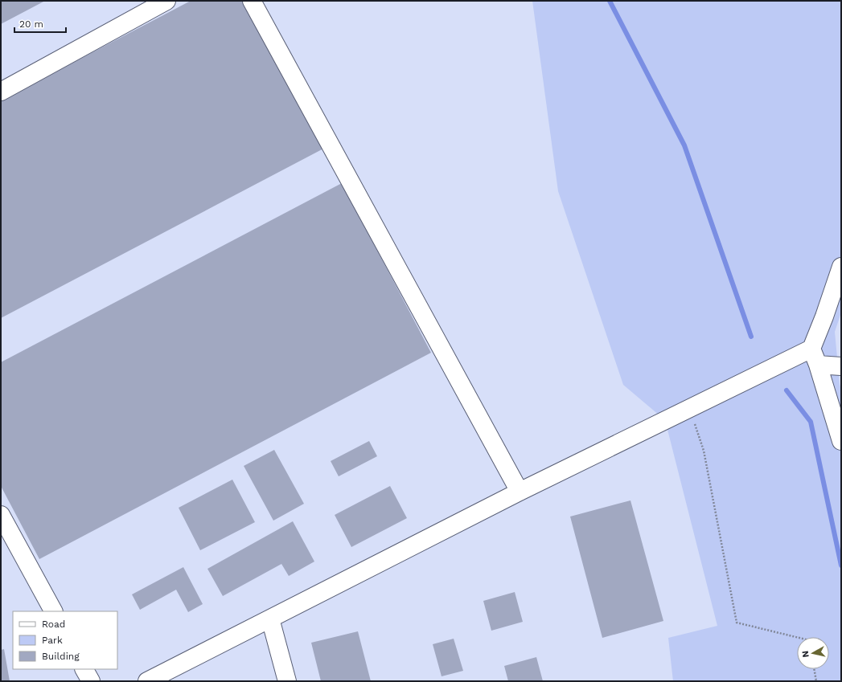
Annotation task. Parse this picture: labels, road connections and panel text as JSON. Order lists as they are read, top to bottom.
{
  "legend": ["Road", "Park", "Building"],
  "scale_bar": "20 m",
  "north": "left"
}
